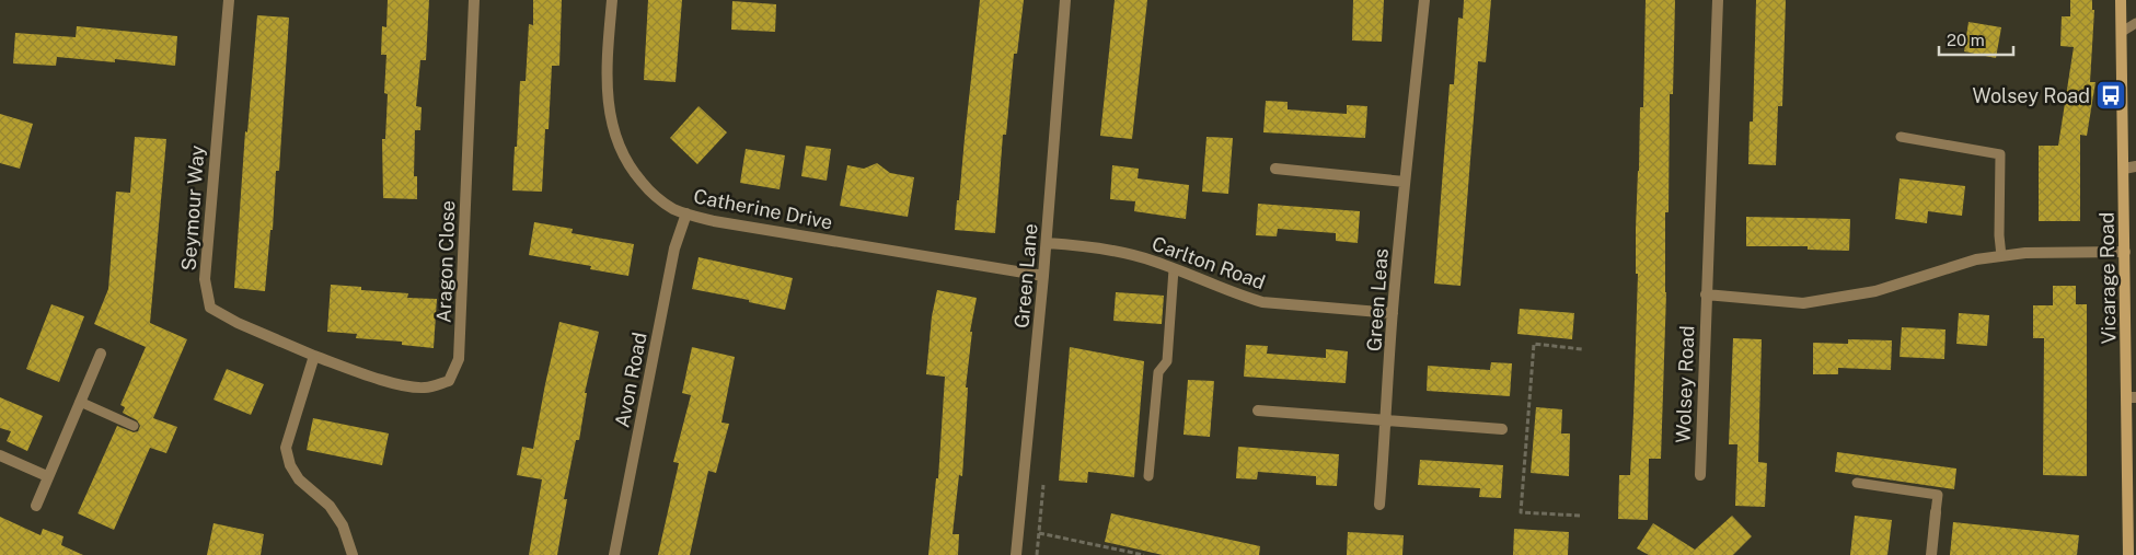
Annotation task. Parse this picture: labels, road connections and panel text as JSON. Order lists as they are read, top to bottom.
{
  "streets": {
    "street": [
      "Seymour Way",
      "Catherine Drive",
      "Aragon Close",
      "Carlton Road",
      "Green Lane",
      "Vicarage Road",
      "Green Leas",
      "Avon Road",
      "Wolsey Road"
    ]
  },
  "crossings": [
    ["Seymour Way", "Aragon Close"],
    ["Catherine Drive", "Green Lane"],
    ["Catherine Drive", "Avon Road"],
    ["Carlton Road", "Green Lane"],
    ["Carlton Road", "Green Leas"]
  ],
  "places": {
    "bus stop": ["Wolsey Road"]
  },
  "scale_bar": "20 m"
}
